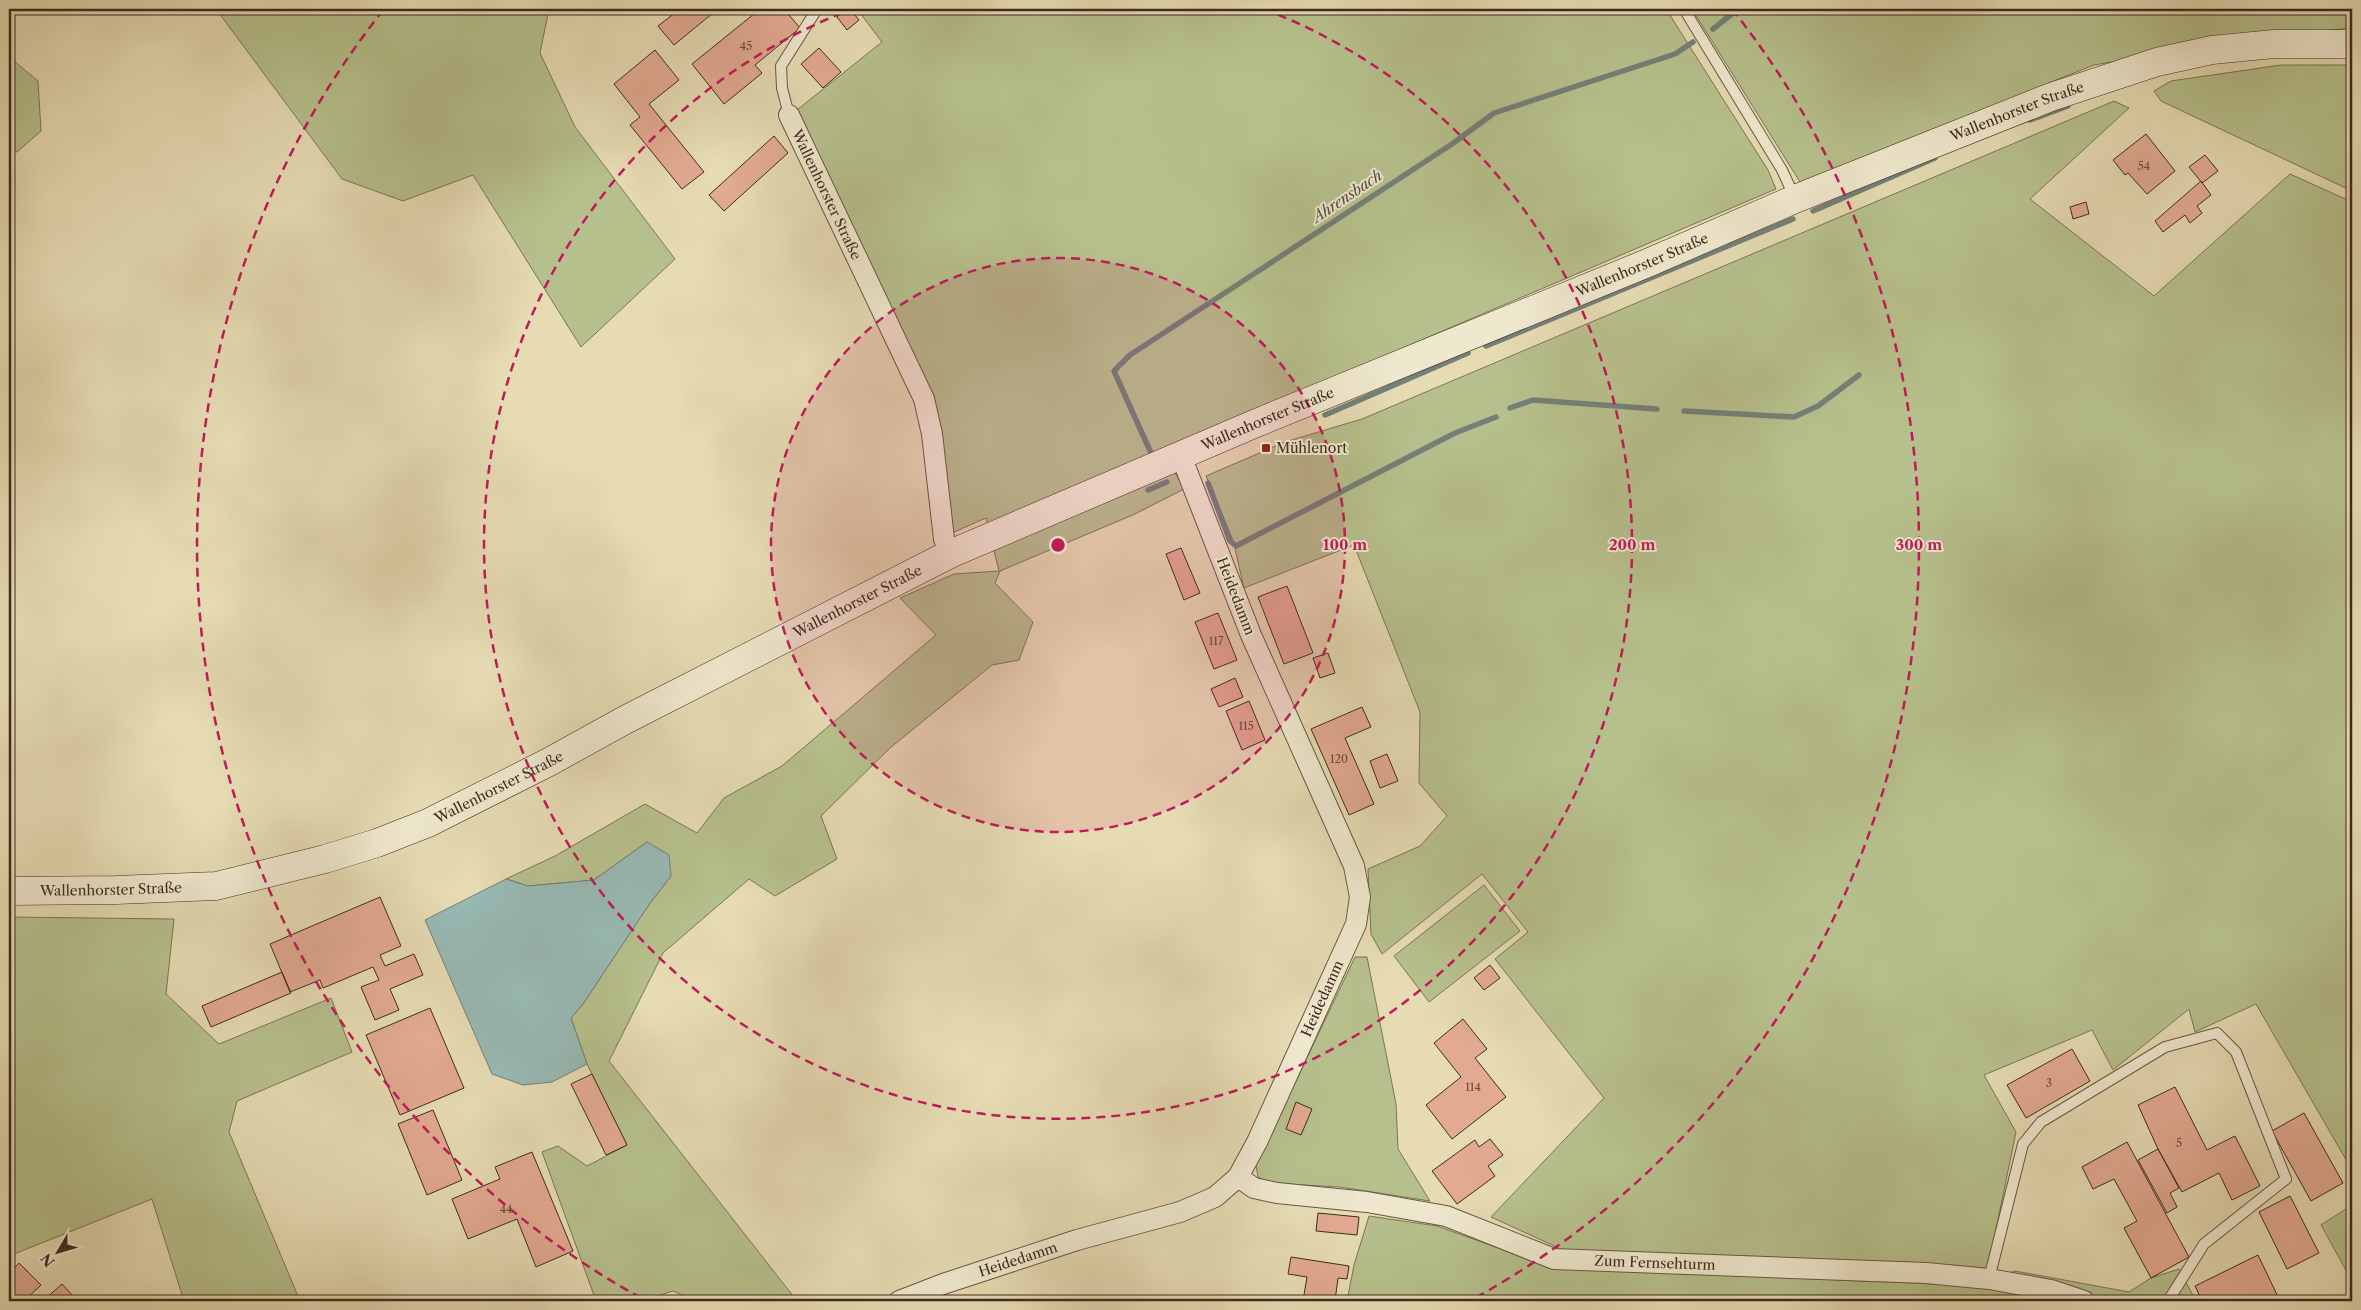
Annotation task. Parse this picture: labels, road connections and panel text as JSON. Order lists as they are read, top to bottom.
{
  "streets": {
    "main road": ["Wallenhorster Straße"],
    "street": ["Heidedamm", "Zum Fernsehturm"]
  },
  "crossings": [
    ["Wallenhorster Straße", "Heidedamm"],
    ["Heidedamm", "Zum Fernsehturm"]
  ],
  "water": ["Ahrensbach"],
  "places": {
    "transit": ["Mühlenort"]
  },
  "house_numbers": [
    "45",
    "54",
    "117",
    "115",
    "120",
    "3",
    "114",
    "5",
    "44"
  ],
  "north": "bottom left",
  "rings": ["100 m", "200 m", "300 m"]
}
